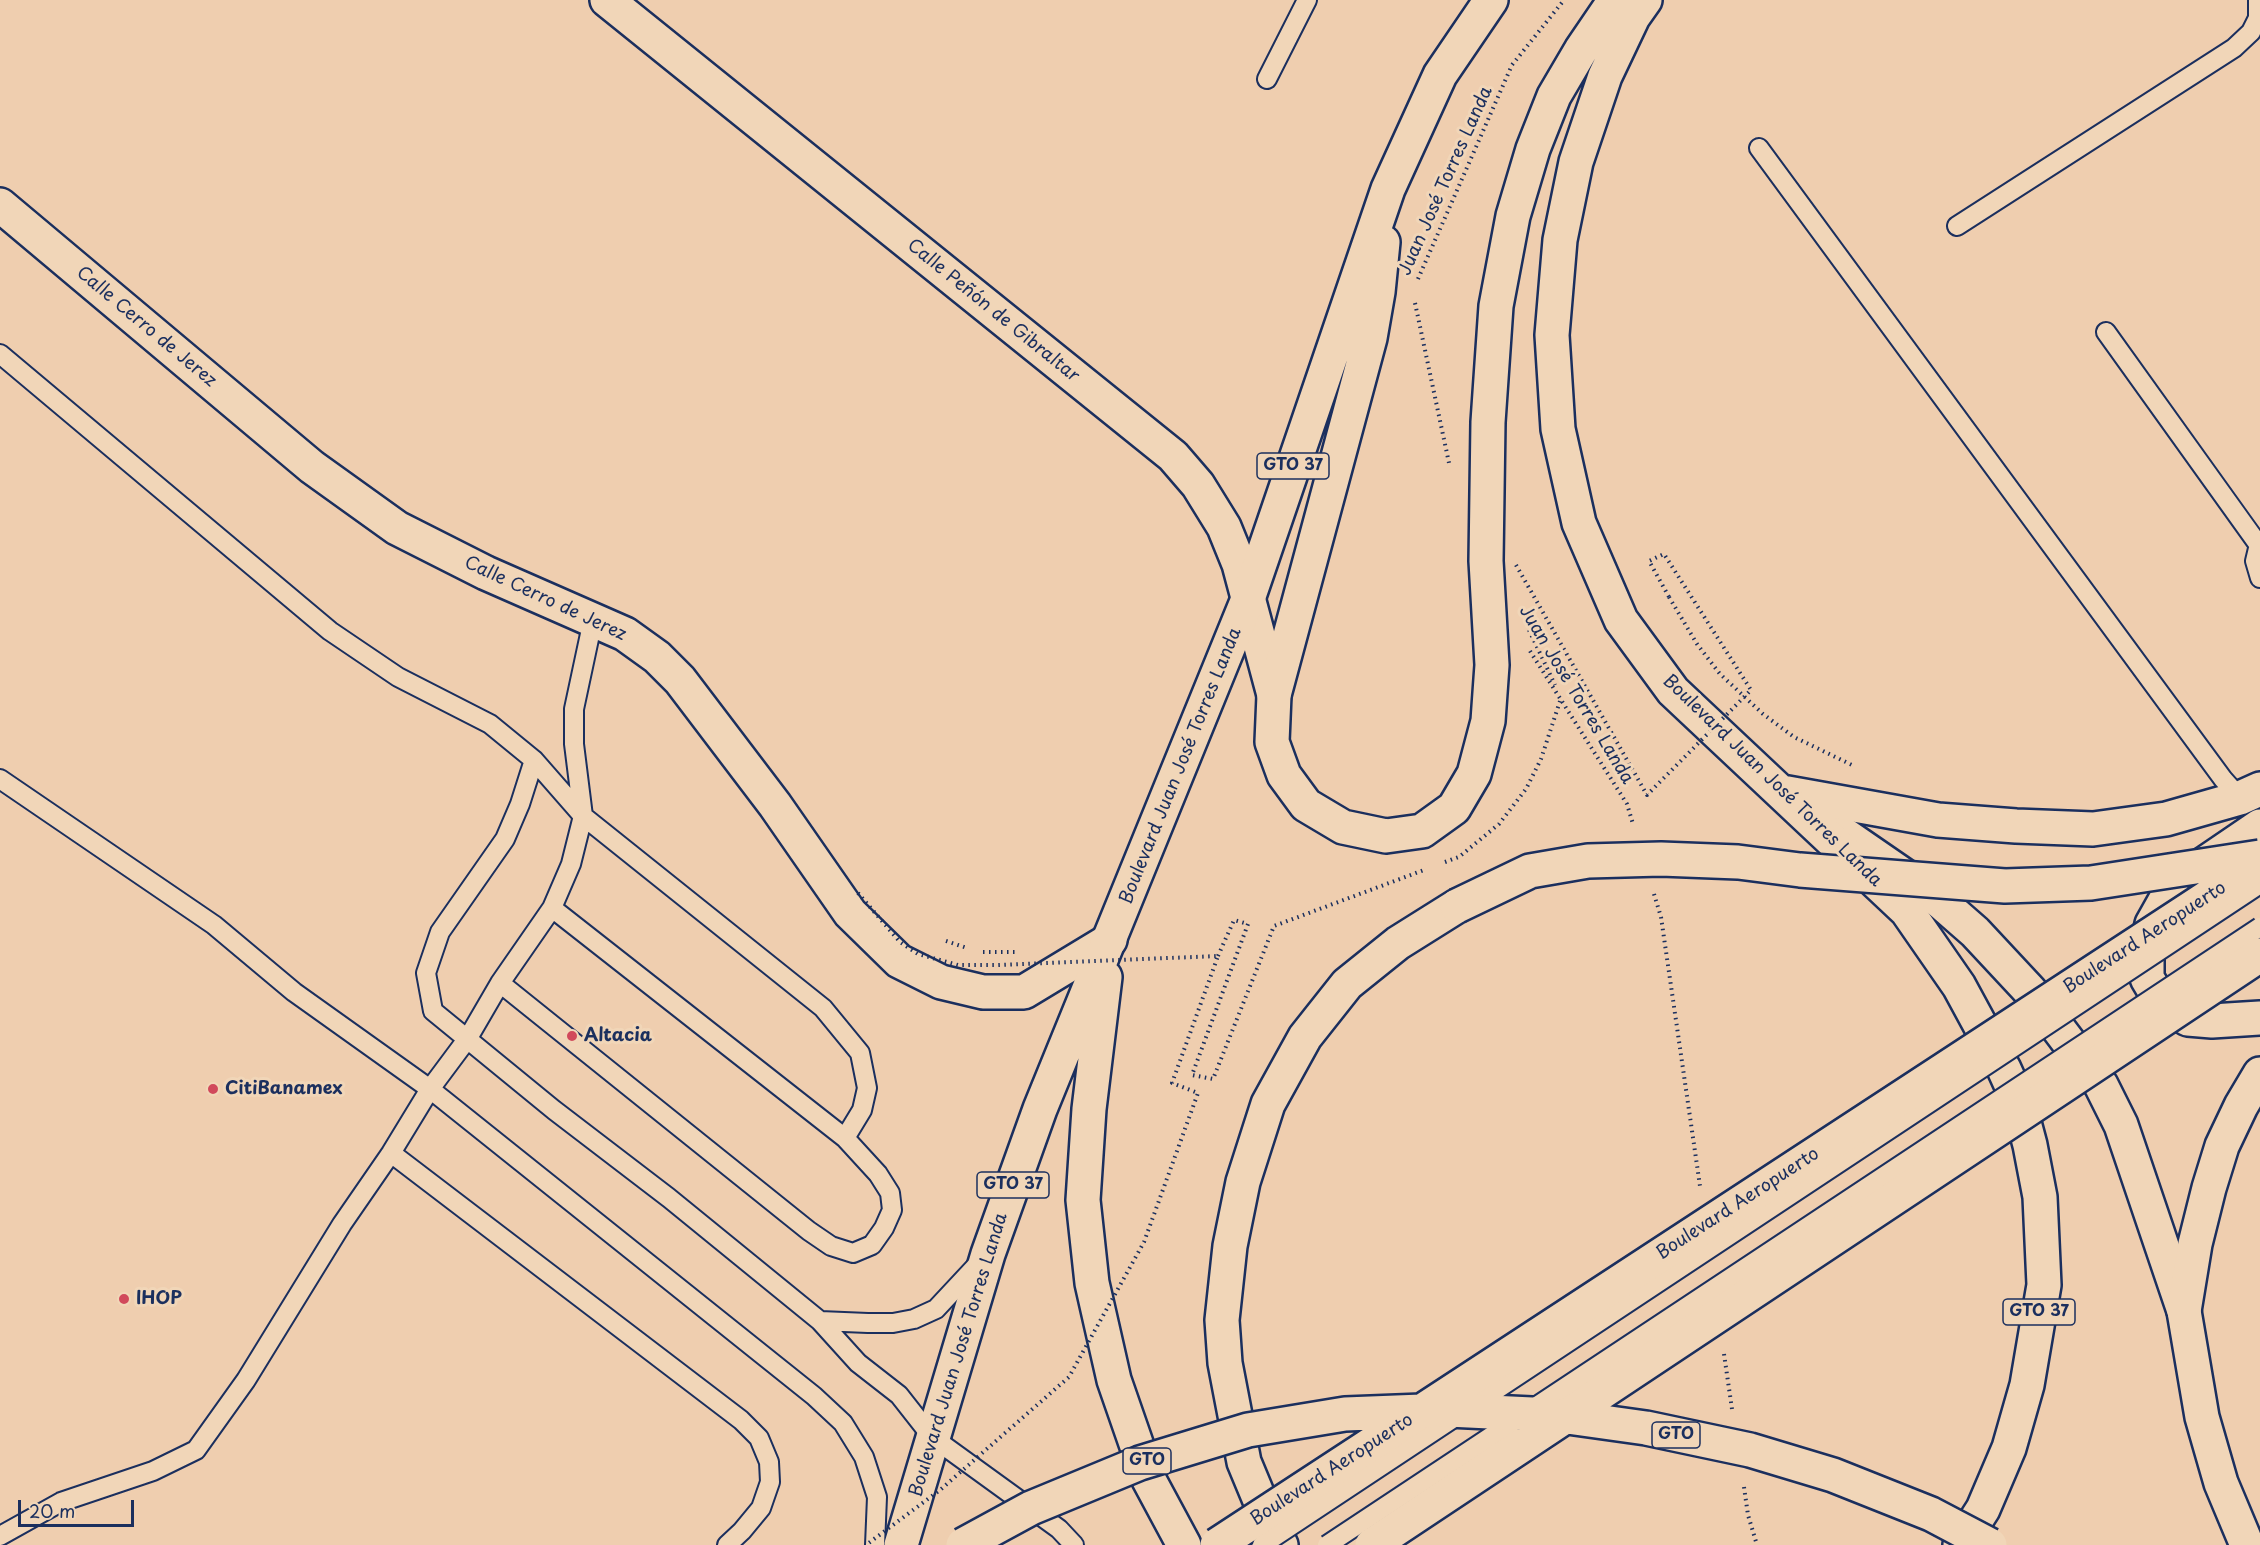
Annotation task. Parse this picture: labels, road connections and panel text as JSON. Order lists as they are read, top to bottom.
{
  "streets": {
    "main road": [
      "Calle Peñón de Gibraltar",
      "Calle Cerro de Jerez",
      "GTO 37",
      "Boulevard Juan José Torres Landa",
      "Boulevard Aeropuerto",
      "GTO"
    ],
    "path": ["Juan José Torres Landa"]
  },
  "crossings": [
    ["Calle Peñón de Gibraltar", "Boulevard Juan José Torres Landa"],
    ["Calle Cerro de Jerez", "Boulevard Juan José Torres Landa"]
  ],
  "places": ["Altacia", "CitiBanamex", "IHOP"],
  "scale_bar": "20 m"
}
